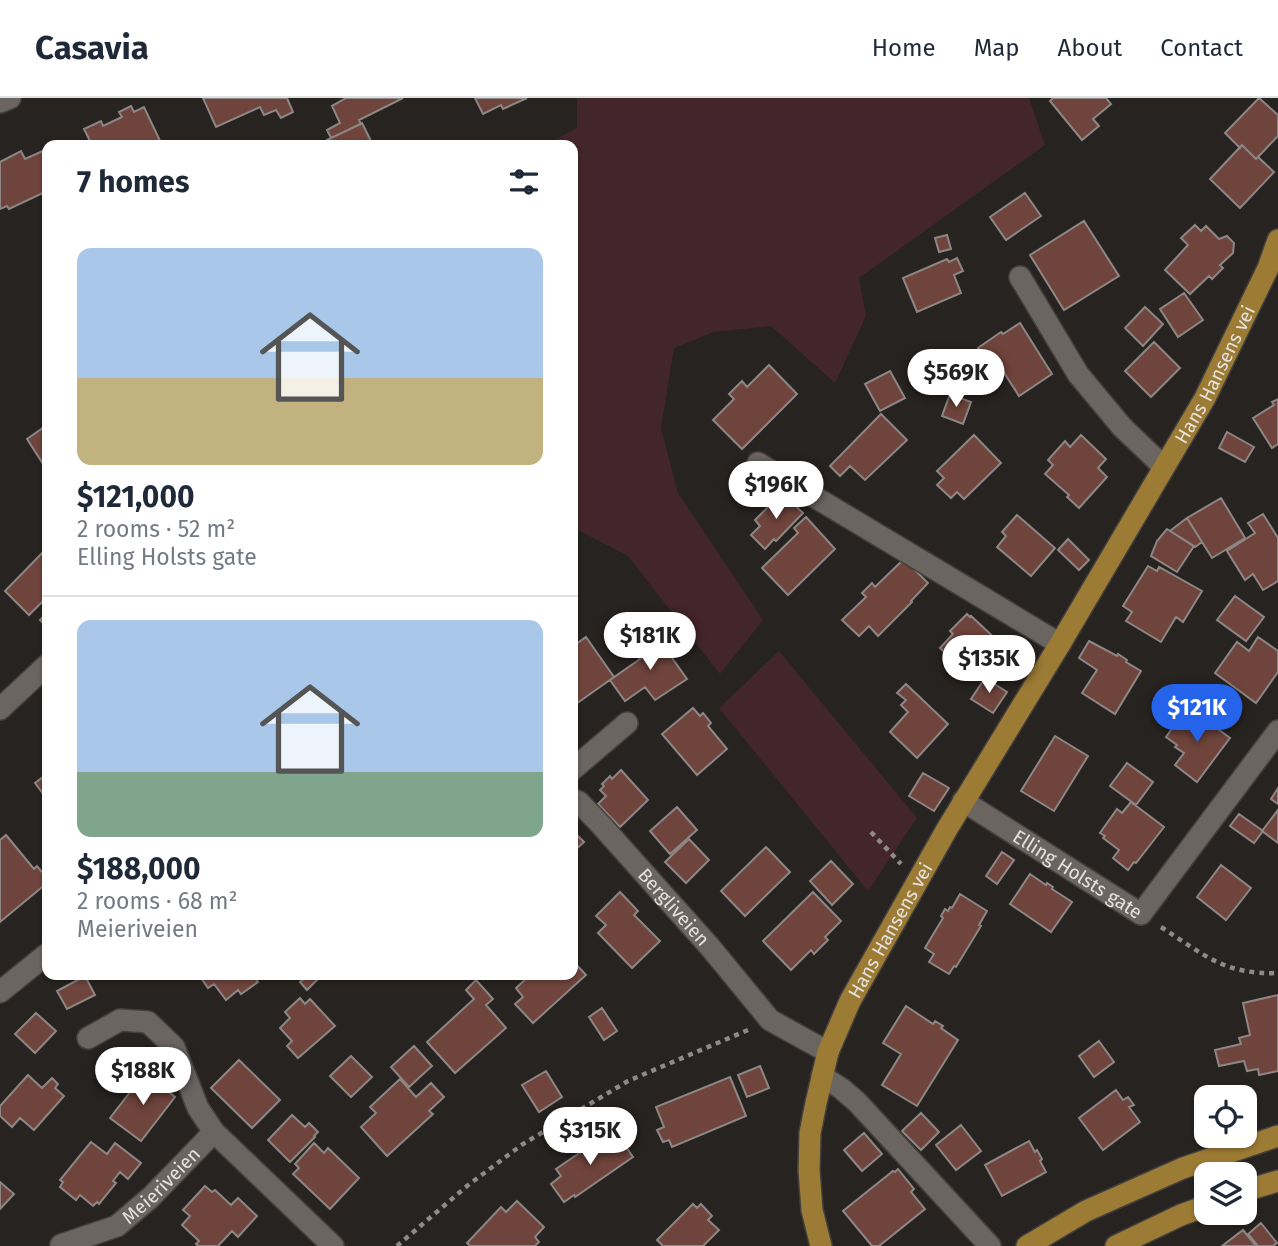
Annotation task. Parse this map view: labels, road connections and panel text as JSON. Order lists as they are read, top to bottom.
{
  "streets": {
    "main road": ["Hans Hansens vei"],
    "street": ["Elling Holsts gate", "Bergliveien", "Meieriveien"]
  },
  "crossings": [
    ["Hans Hansens vei", "Elling Holsts gate"]
  ],
  "page": {
    "header": "Casavia",
    "nav": [
      "Home",
      "Map",
      "About",
      "Contact"
    ],
    "heading": "7 homes",
    "list": [
      {
        "name": "$121,000",
        "note": "2 rooms · 52 m² · Elling Holsts gate"
      },
      {
        "name": "$188,000",
        "note": "2 rooms · 68 m² · Meieriveien"
      }
    ],
    "price": [
      "$569K",
      "$196K",
      "$181K",
      "$135K",
      "$121K",
      "$188K",
      "$315K"
    ]
  }
}
